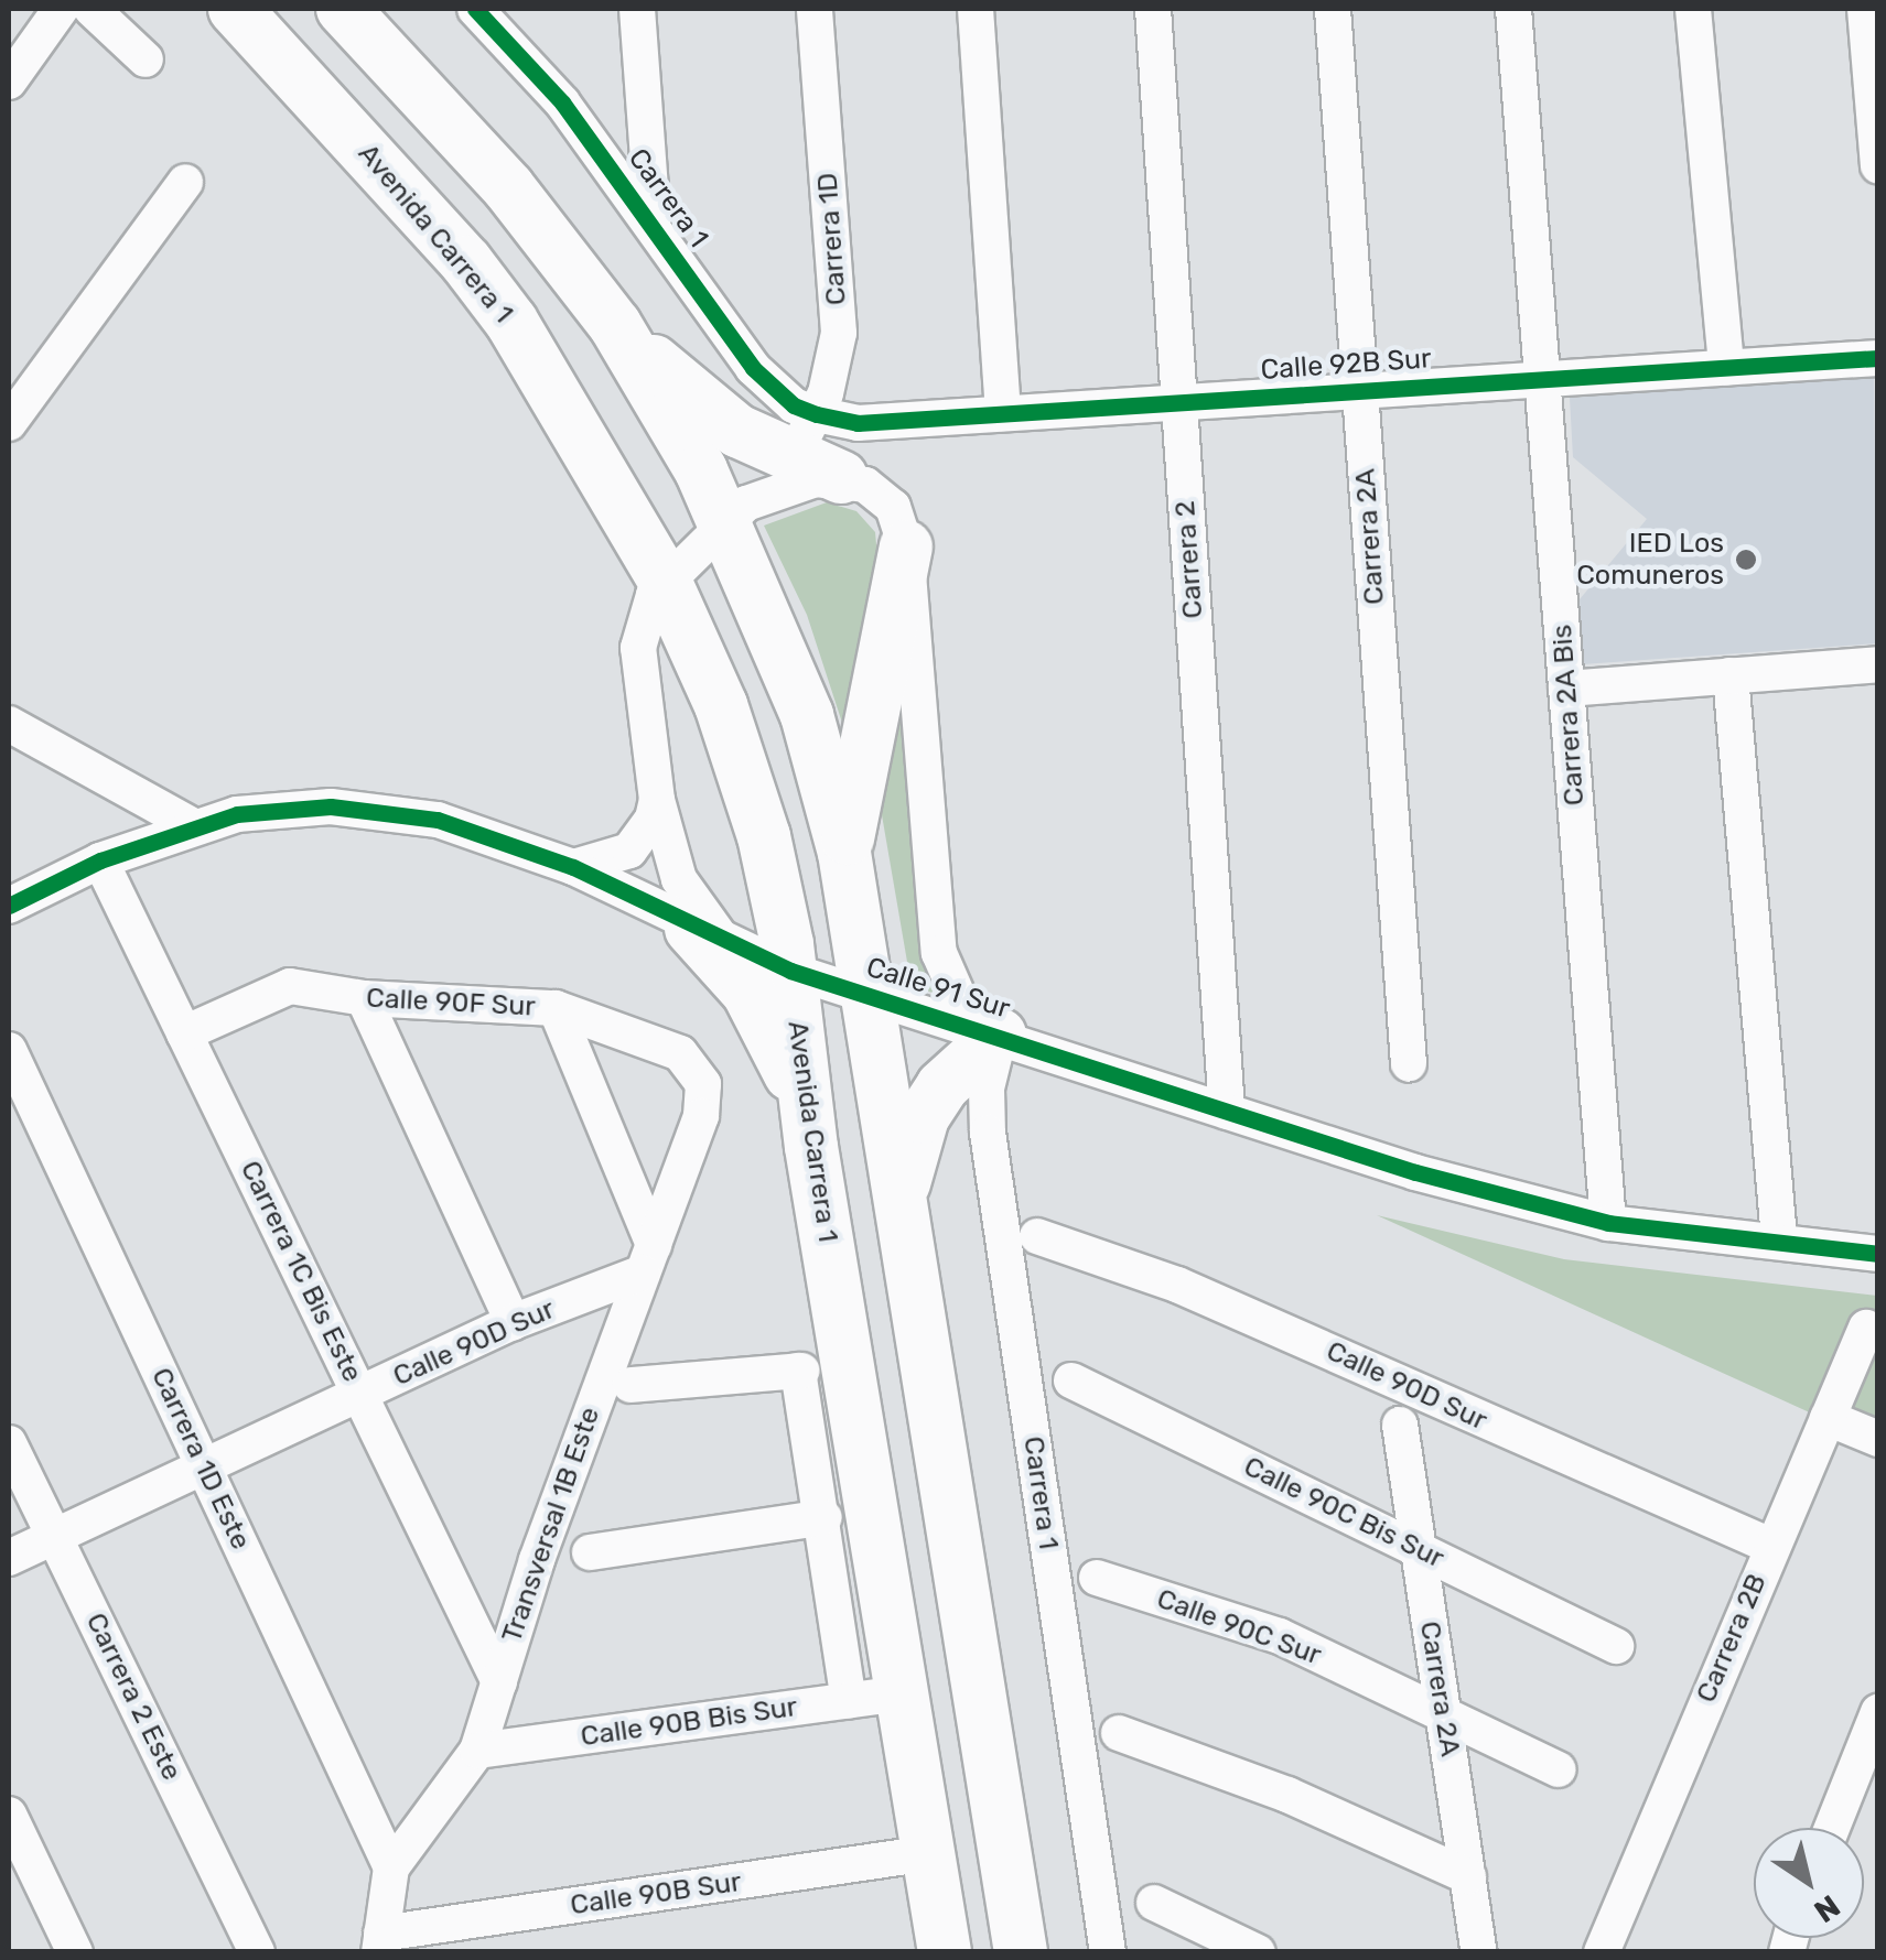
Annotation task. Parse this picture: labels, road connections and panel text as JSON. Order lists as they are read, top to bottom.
{
  "streets": {
    "highway": ["Avenida Carrera 1"],
    "street": [
      "Carrera 1",
      "Carrera 1D",
      "Calle 92B Sur",
      "Carrera 2A",
      "Carrera 2",
      "Carrera 2A Bis",
      "Calle 91 Sur",
      "Calle 90F Sur",
      "Carrera 1C Bis Este",
      "Calle 90D Sur",
      "Carrera 1D Este",
      "Calle 90C Bis Sur",
      "Transversal 1B Este",
      "Calle 90C Sur",
      "Carrera 2B",
      "Carrera 2 Este",
      "Calle 90B Bis Sur",
      "Calle 90B Sur"
    ]
  },
  "crossings": [
    ["Carrera 1", "Carrera 1D"],
    ["Carrera 1", "Calle 92B Sur"],
    ["Carrera 1", "Calle 91 Sur"],
    ["Avenida Carrera 1", "Calle 91 Sur"],
    ["Avenida Carrera 1", "Calle 90B Bis Sur"],
    ["Avenida Carrera 1", "Calle 90B Sur"],
    ["Carrera 1D", "Calle 92B Sur"],
    ["Calle 92B Sur", "Carrera 2A"],
    ["Calle 92B Sur", "Carrera 2"],
    ["Calle 92B Sur", "Carrera 2A Bis"],
    ["Carrera 2A", "Calle 90C Bis Sur"],
    ["Carrera 2A", "Calle 90C Sur"],
    ["Carrera 2", "Calle 91 Sur"],
    ["Carrera 2A Bis", "Calle 91 Sur"],
    ["Calle 91 Sur", "Carrera 1C Bis Este"],
    ["Calle 90F Sur", "Carrera 1C Bis Este"],
    ["Calle 90F Sur", "Transversal 1B Este"],
    ["Carrera 1C Bis Este", "Calle 90D Sur"],
    ["Carrera 1C Bis Este", "Transversal 1B Este"],
    ["Calle 90D Sur", "Carrera 1D Este"],
    ["Calle 90D Sur", "Transversal 1B Este"],
    ["Calle 90D Sur", "Carrera 2B"],
    ["Calle 90D Sur", "Carrera 2 Este"],
    ["Carrera 1D Este", "Transversal 1B Este"],
    ["Transversal 1B Este", "Calle 90B Bis Sur"],
    ["Transversal 1B Este", "Calle 90B Sur"]
  ],
  "places": ["IED Los Comuneros"],
  "north": "bottom right"
}
